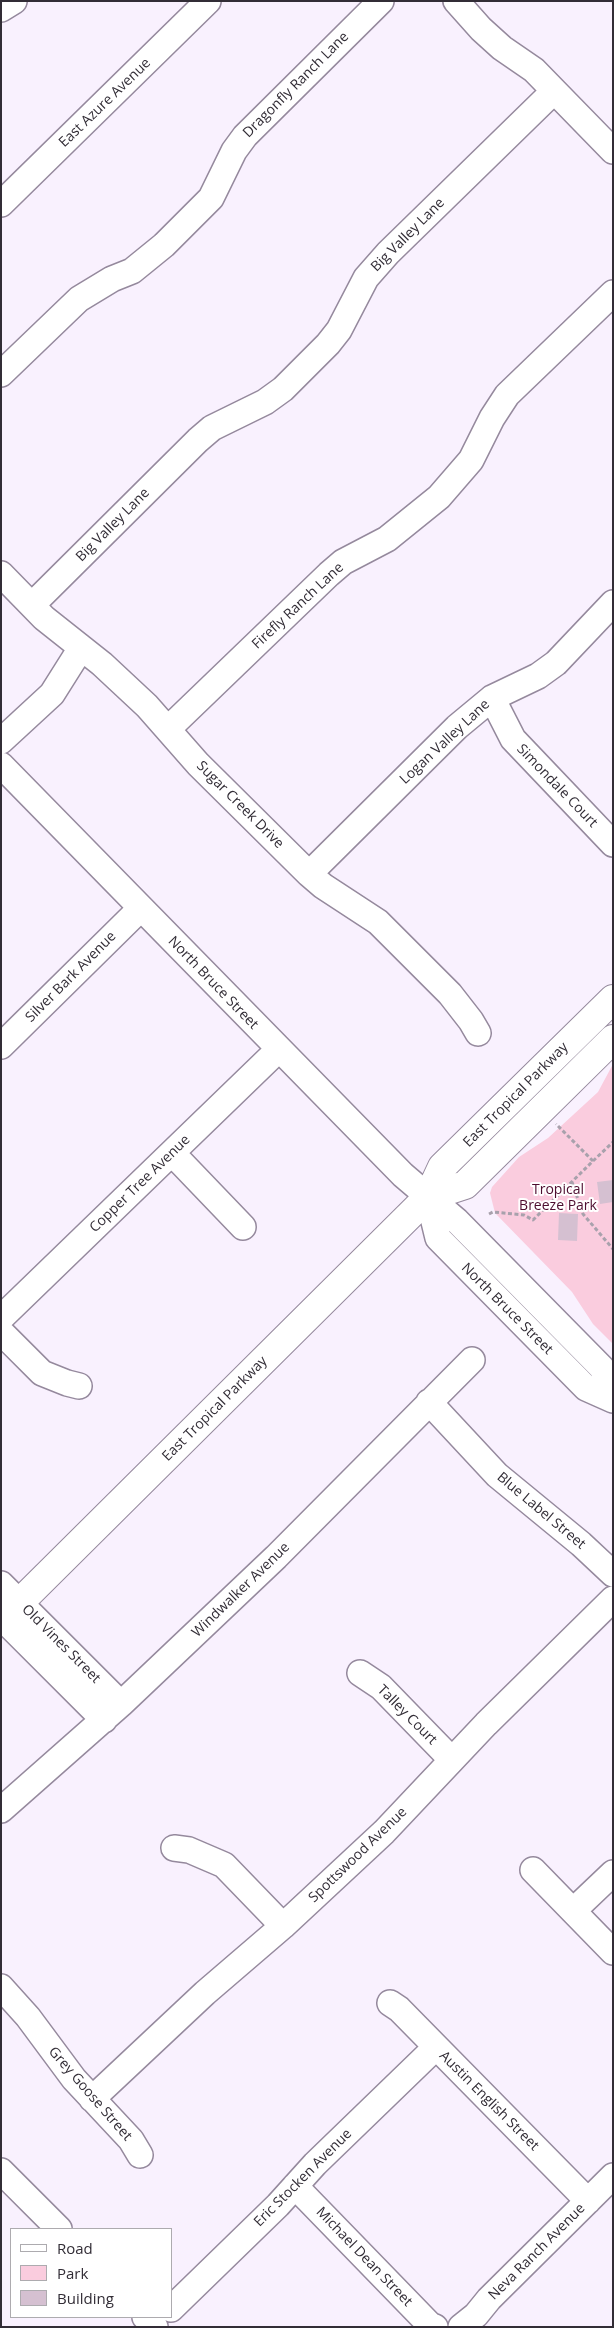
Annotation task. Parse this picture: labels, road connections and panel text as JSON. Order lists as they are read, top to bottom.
{
  "streets": {
    "main road": ["East Tropical Parkway"],
    "street": [
      "Dragonfly Ranch Lane",
      "East Azure Avenue",
      "Big Valley Lane",
      "Firefly Ranch Lane",
      "Logan Valley Lane",
      "Simondale Court",
      "Sugar Creek Drive",
      "Silver Bark Avenue",
      "North Bruce Street",
      "Copper Tree Avenue",
      "Blue Label Street",
      "Windwalker Avenue",
      "Old Vines Street",
      "Talley Court",
      "Spottswood Avenue",
      "Grey Goose Street",
      "Austin English Street",
      "Eric Stocken Avenue",
      "Neva Ranch Avenue",
      "Michael Dean Street"
    ]
  },
  "crossings": [
    ["Big Valley Lane", "Sugar Creek Drive"],
    ["Firefly Ranch Lane", "Sugar Creek Drive"],
    ["Logan Valley Lane", "Simondale Court"],
    ["Logan Valley Lane", "Sugar Creek Drive"],
    ["Silver Bark Avenue", "North Bruce Street"],
    ["North Bruce Street", "East Tropical Parkway"],
    ["North Bruce Street", "Copper Tree Avenue"],
    ["East Tropical Parkway", "Old Vines Street"],
    ["Blue Label Street", "Windwalker Avenue"],
    ["Windwalker Avenue", "Old Vines Street"],
    ["Talley Court", "Spottswood Avenue"],
    ["Spottswood Avenue", "Grey Goose Street"],
    ["Austin English Street", "Eric Stocken Avenue"],
    ["Austin English Street", "Neva Ranch Avenue"],
    ["Eric Stocken Avenue", "Michael Dean Street"]
  ],
  "parks": ["Tropical Breeze Park"],
  "legend": ["Road", "Park", "Building"]
}
